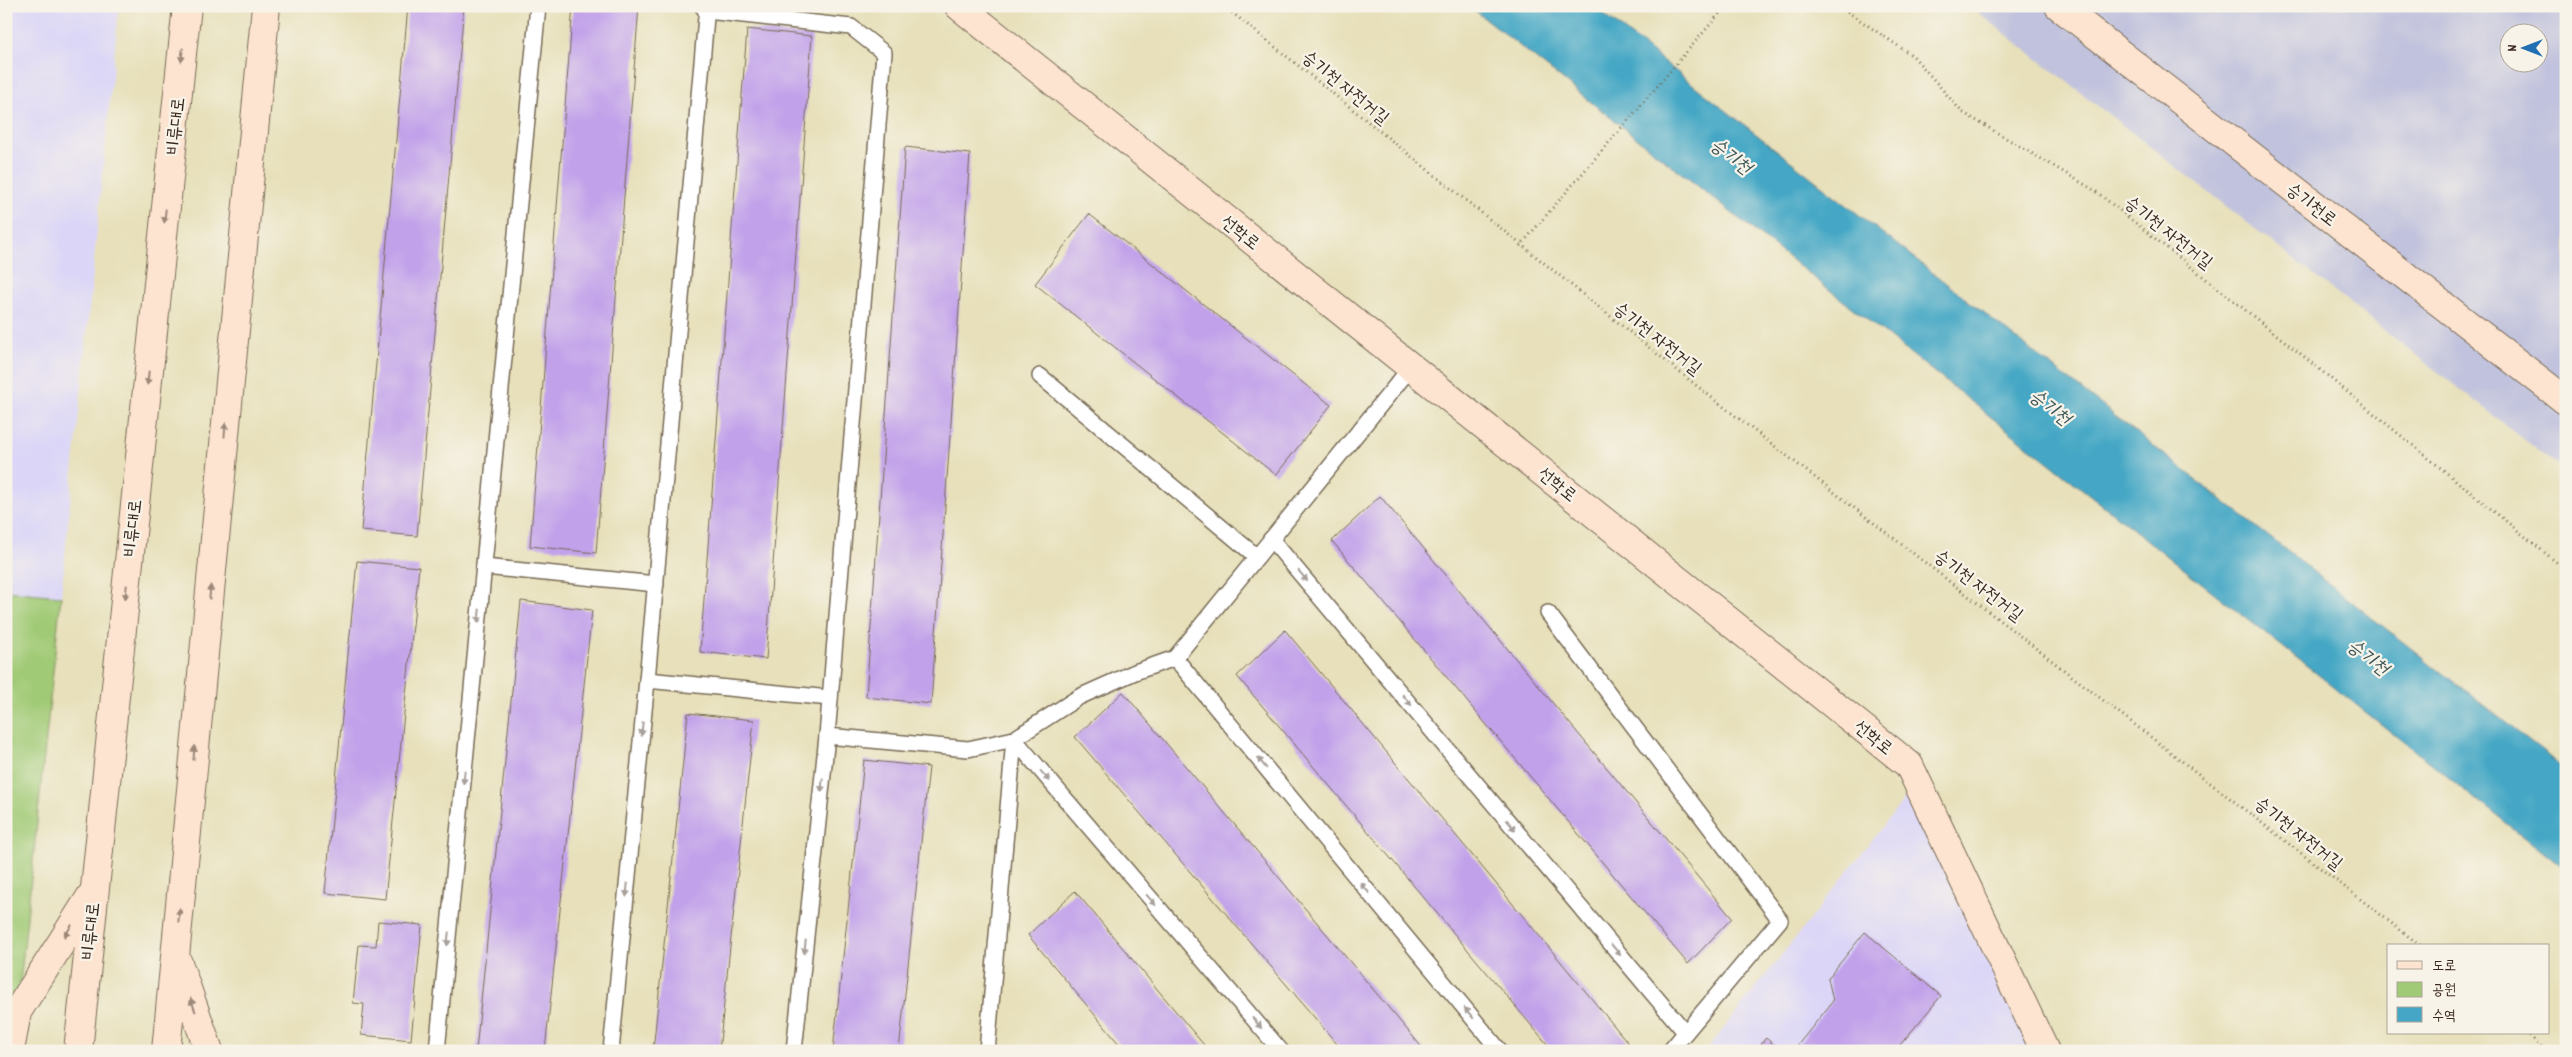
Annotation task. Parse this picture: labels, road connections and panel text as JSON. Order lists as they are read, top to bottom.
{
  "streets": {
    "main road": ["비류대로", "승기천로", "선학로"],
    "path": ["승기천 자전거길"]
  },
  "water": ["승기천"],
  "legend": ["도로", "공원", "수역"],
  "north": "left"
}
